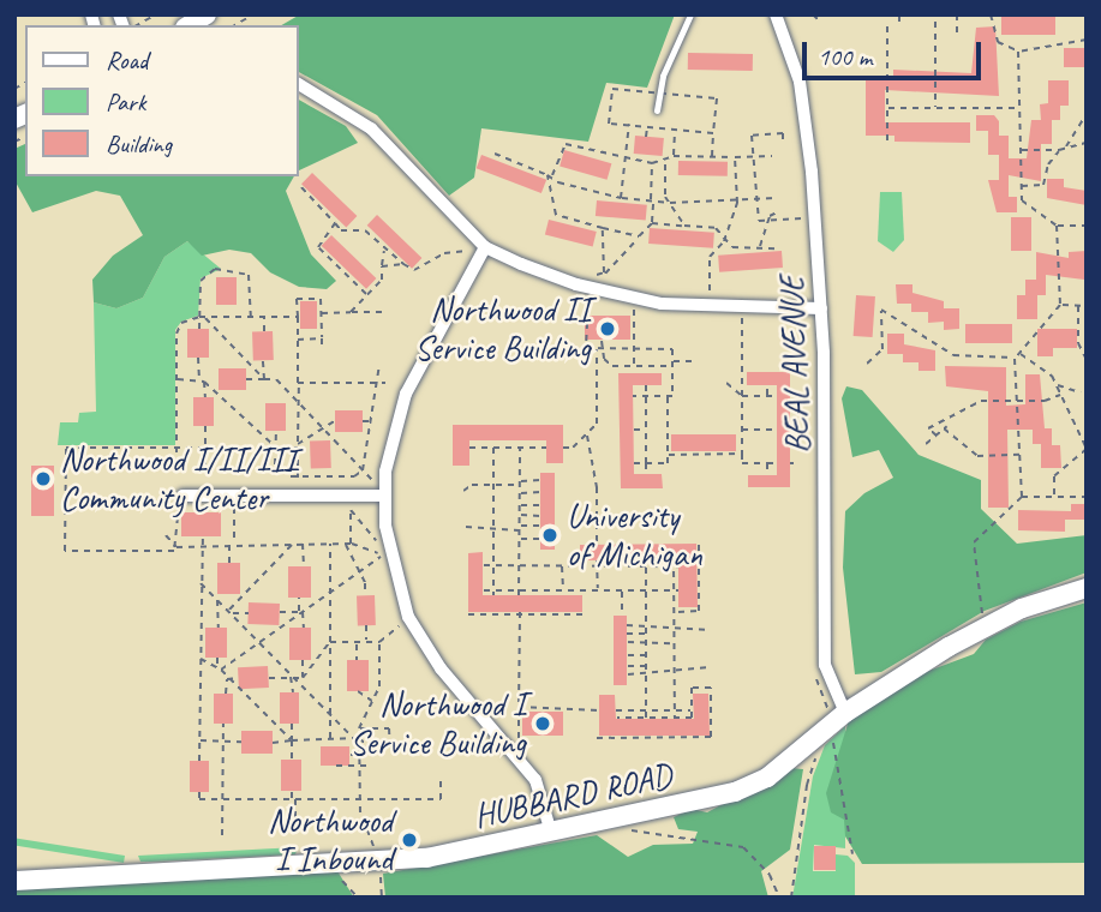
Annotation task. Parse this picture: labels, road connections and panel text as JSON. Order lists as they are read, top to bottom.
{
  "streets": {
    "street": ["BEAL AVENUE", "HUBBARD ROAD"]
  },
  "crossings": [
    ["BEAL AVENUE", "HUBBARD ROAD"]
  ],
  "places": [
    "Northwood II Service Building",
    "Northwood I/II/III Community Center",
    "University of Michigan",
    "Northwood I Service Building",
    "Northwood I Inbound"
  ],
  "legend": ["Road", "Park", "Building"],
  "scale_bar": "100 m"
}
